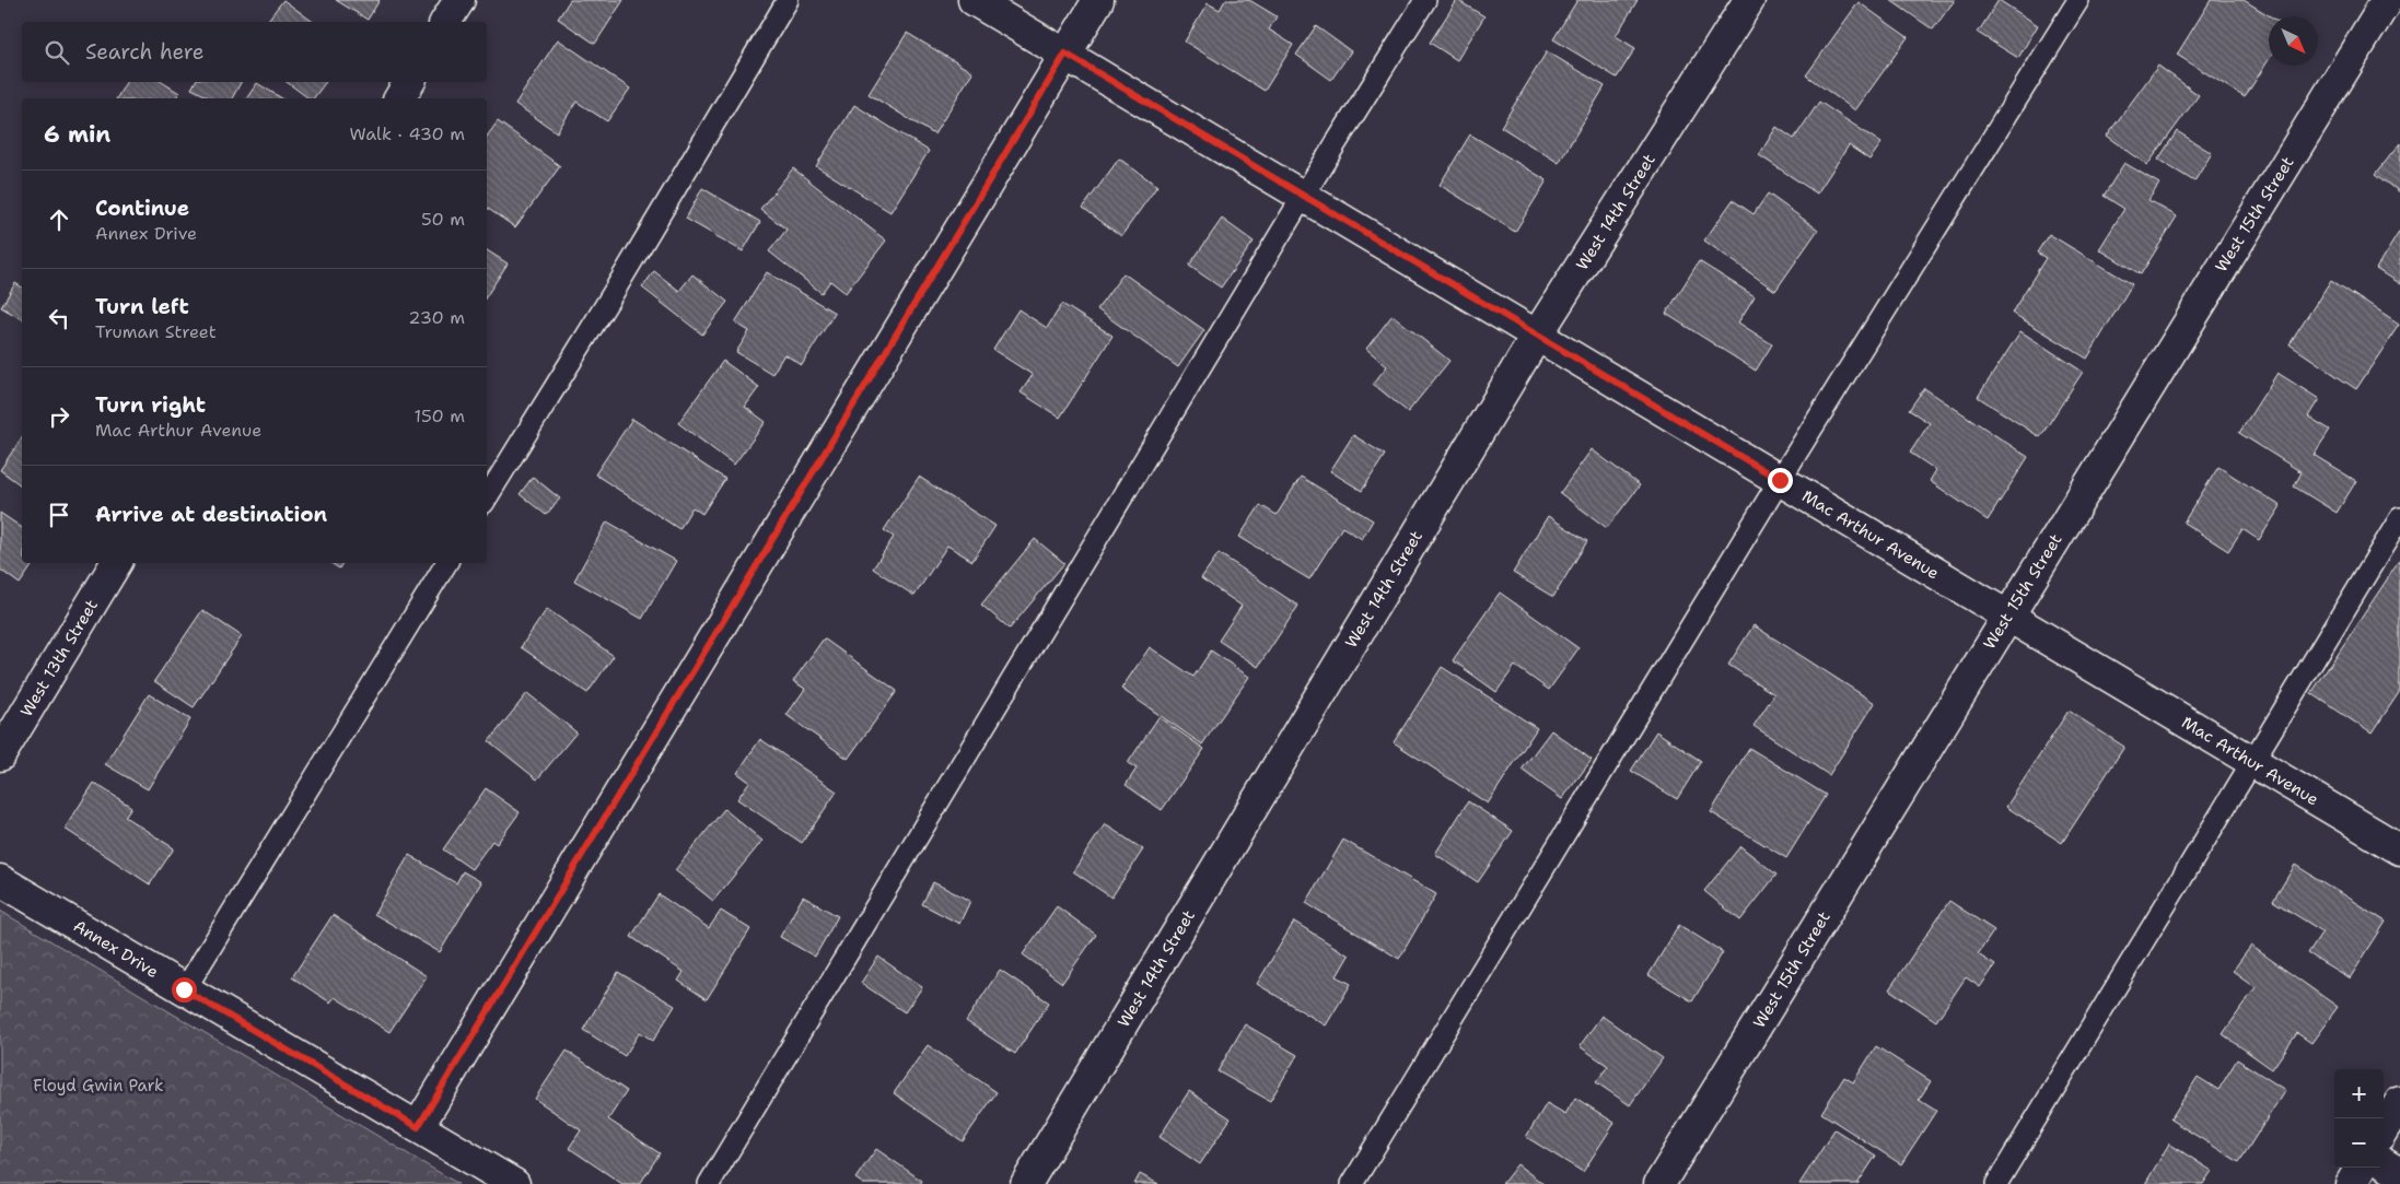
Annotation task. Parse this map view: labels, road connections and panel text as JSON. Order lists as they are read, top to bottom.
{
  "streets": {
    "street": [
      "West 14th Street",
      "West 15th Street",
      "Mac Arthur Avenue",
      "West 13th Street",
      "Annex Drive"
    ]
  },
  "crossings": [
    ["West 14th Street", "Mac Arthur Avenue"],
    ["West 15th Street", "Mac Arthur Avenue"]
  ],
  "parks": ["Floyd Gwin Park"],
  "north": "bottom right",
  "page": {
    "search": "Search here",
    "heading": ["6 min", "Walk · 430 m"],
    "list": [
      ["Continue", "Annex Drive", "50 m"],
      ["Turn left", "Truman Street", "230 m"],
      ["Turn right", "Mac Arthur Avenue", "150 m"],
      "Arrive at destination"
    ],
    "map_buttons": ["+", "−"]
  }
}
